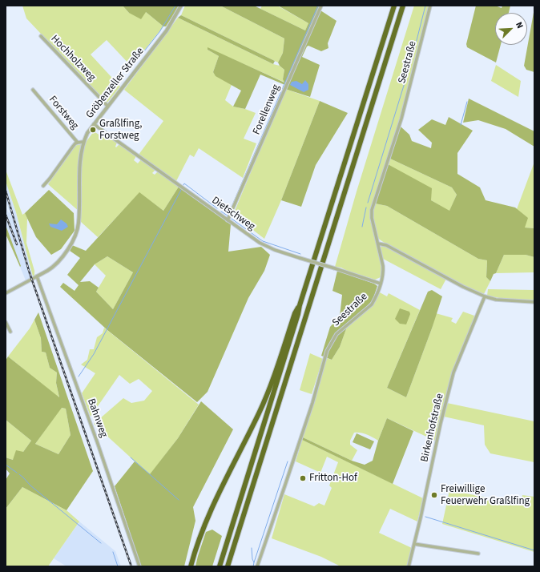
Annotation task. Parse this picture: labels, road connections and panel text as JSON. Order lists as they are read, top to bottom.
{
  "streets": {
    "street": [
      "Hochholzweg",
      "Seestraße",
      "Gröbenzeller Straße",
      "Forellenweg",
      "Forstweg",
      "Dietschweg",
      "Bahnweg",
      "Birkenhofstraße"
    ]
  },
  "crossings": [
    ["Hochholzweg", "Gröbenzeller Straße"],
    ["Seestraße", "Dietschweg"],
    ["Gröbenzeller Straße", "Forstweg"],
    ["Gröbenzeller Straße", "Dietschweg"],
    ["Gröbenzeller Straße", "Bahnweg"],
    ["Forellenweg", "Dietschweg"]
  ],
  "places": ["Graßlfing, Forstweg", "Fritton-Hof", "Freiwillige Feuerwehr Graßlfing"],
  "north": "top right"
}
